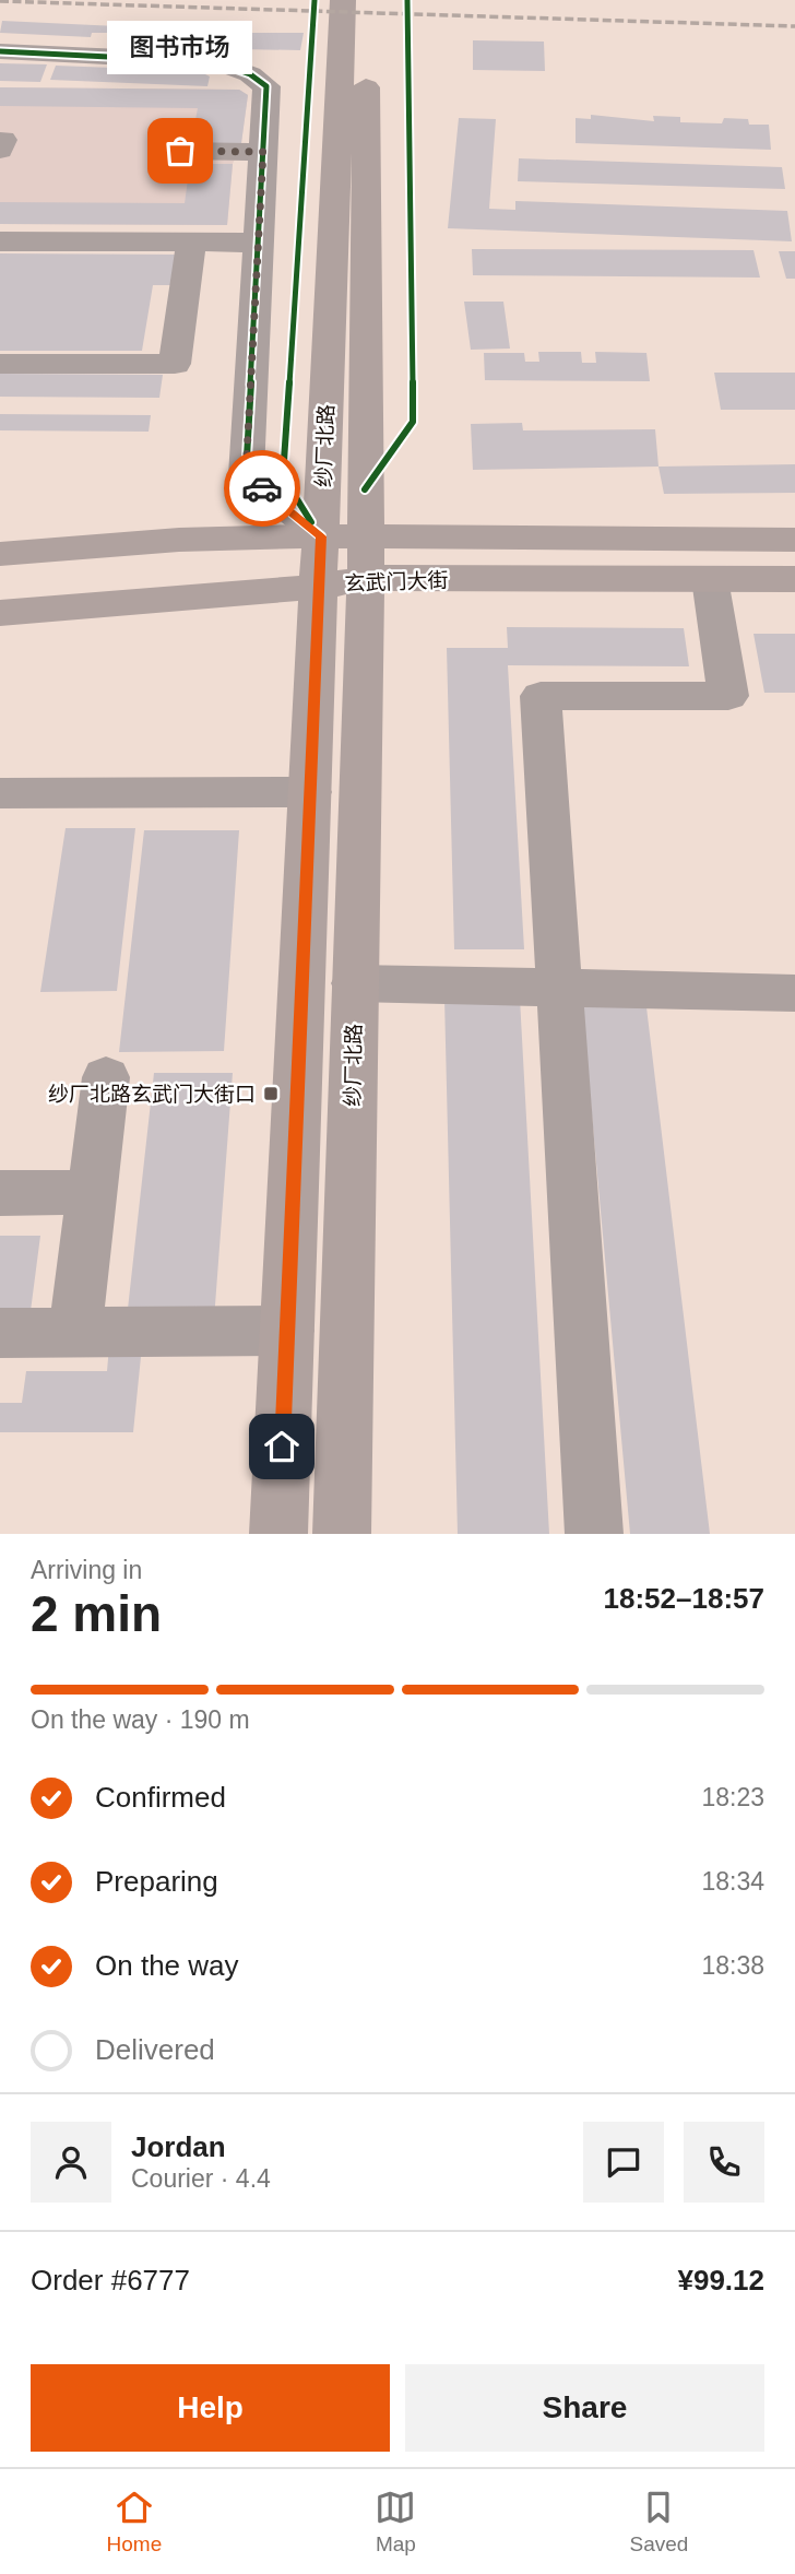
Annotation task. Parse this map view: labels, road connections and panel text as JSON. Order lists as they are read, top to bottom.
{
  "streets": {
    "main road": ["纱厂北路", "玄武门大街"]
  },
  "crossings": [
    ["纱厂北路", "玄武门大街"]
  ],
  "places": {
    "other": ["图书市场"],
    "transit": ["纱厂北路玄武门大街口"]
  },
  "page": {
    "bubble": "图书市场",
    "heading": ["2 min", "Arriving in", "18:52–18:57"],
    "panel": [
      "Jordan",
      "Courier · 4.4",
      "Order #6777",
      "¥99.12"
    ],
    "bar": "On the way · 190 m",
    "list": [
      ["Confirmed", "18:23"],
      ["Preparing", "18:34"],
      ["On the way", "18:38"],
      "Delivered"
    ],
    "buttons": ["Help", "Share"],
    "tabs": ["Home", "Map", "Saved"]
  }
}
